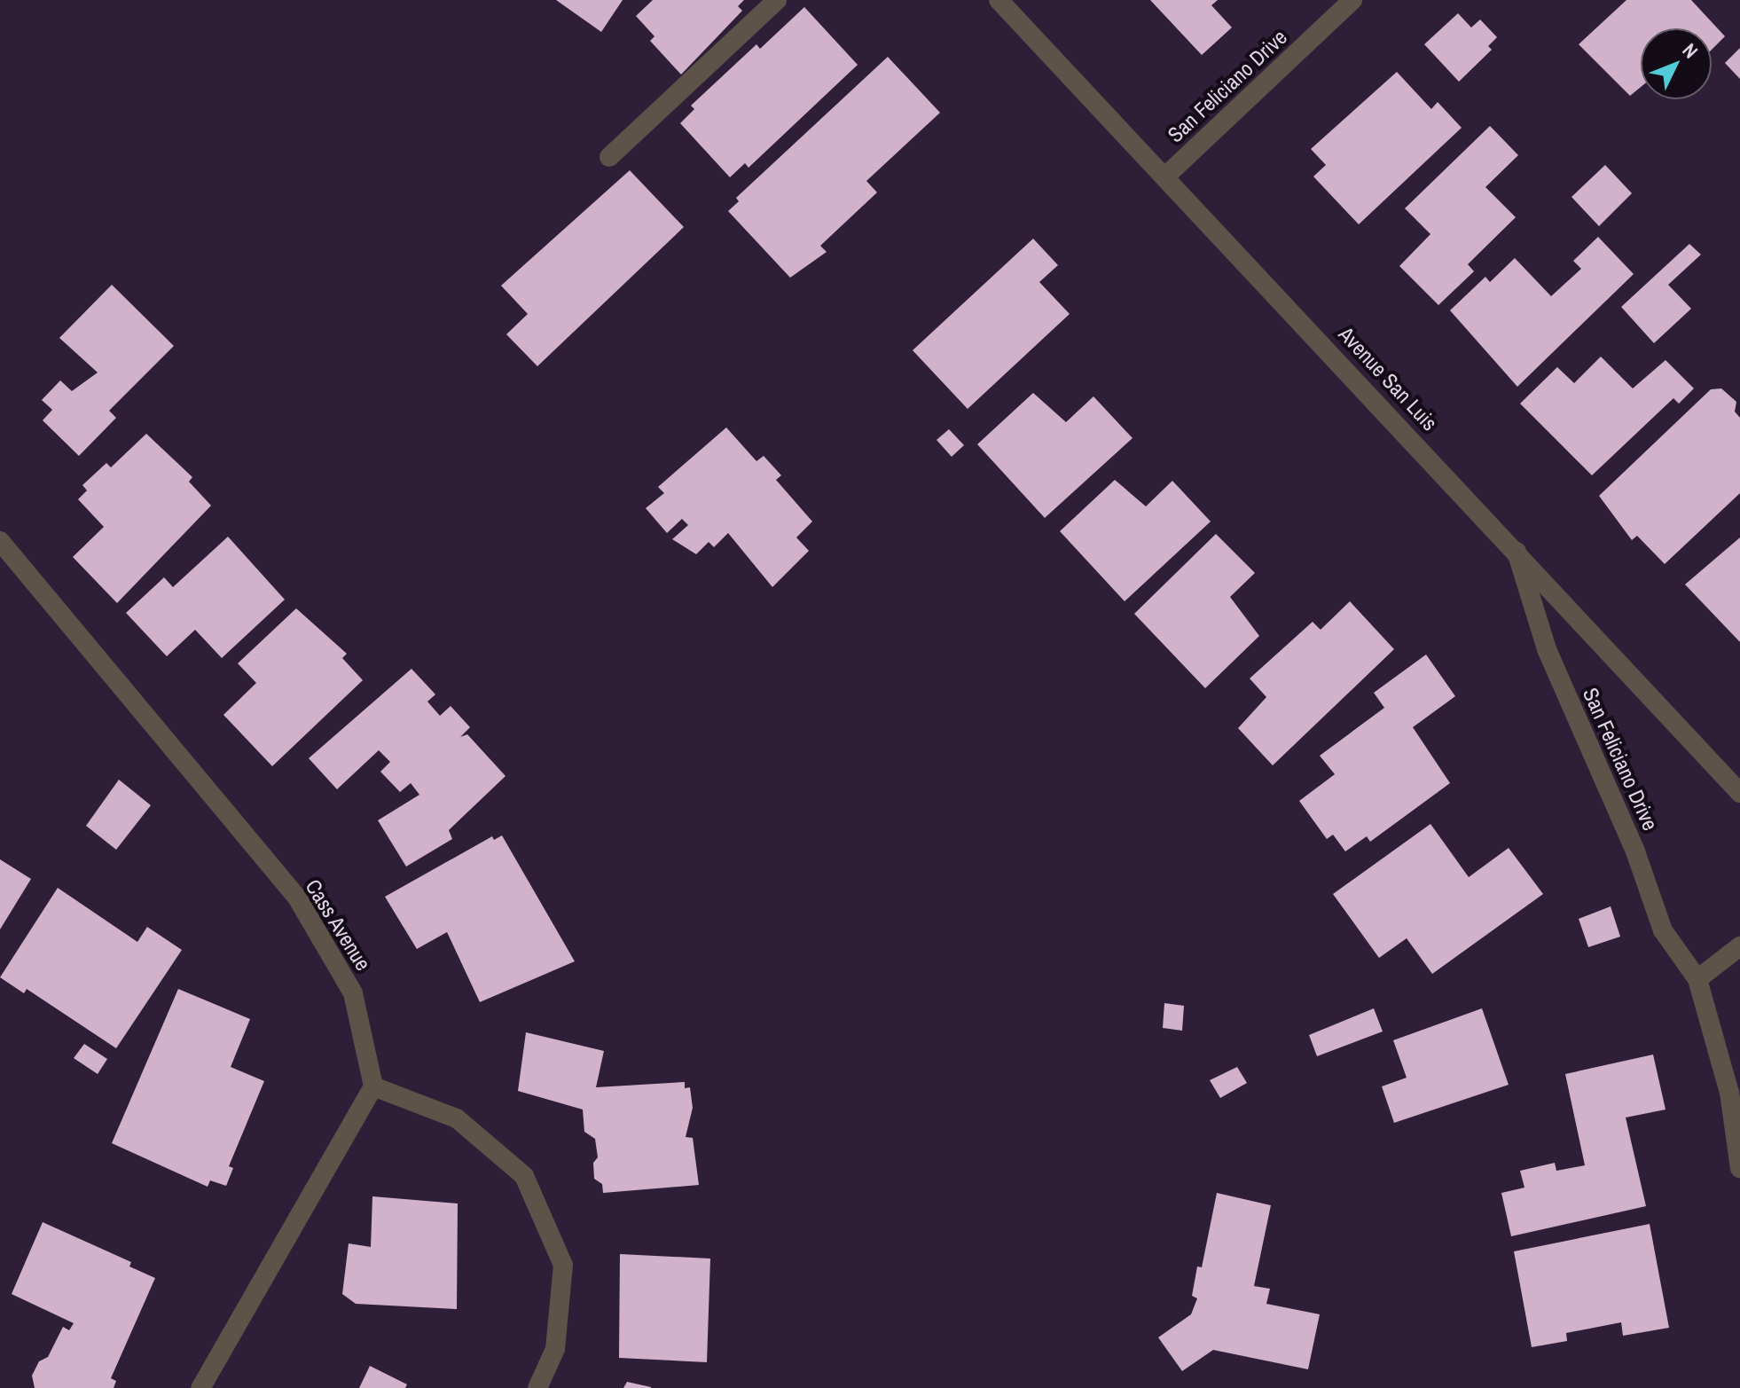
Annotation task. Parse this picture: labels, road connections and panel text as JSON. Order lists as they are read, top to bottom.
{
  "streets": {
    "street": ["San Feliciano Drive", "Avenue San Luis", "Cass Avenue"]
  },
  "crossings": [
    ["San Feliciano Drive", "Avenue San Luis"]
  ],
  "north": "top right"
}
